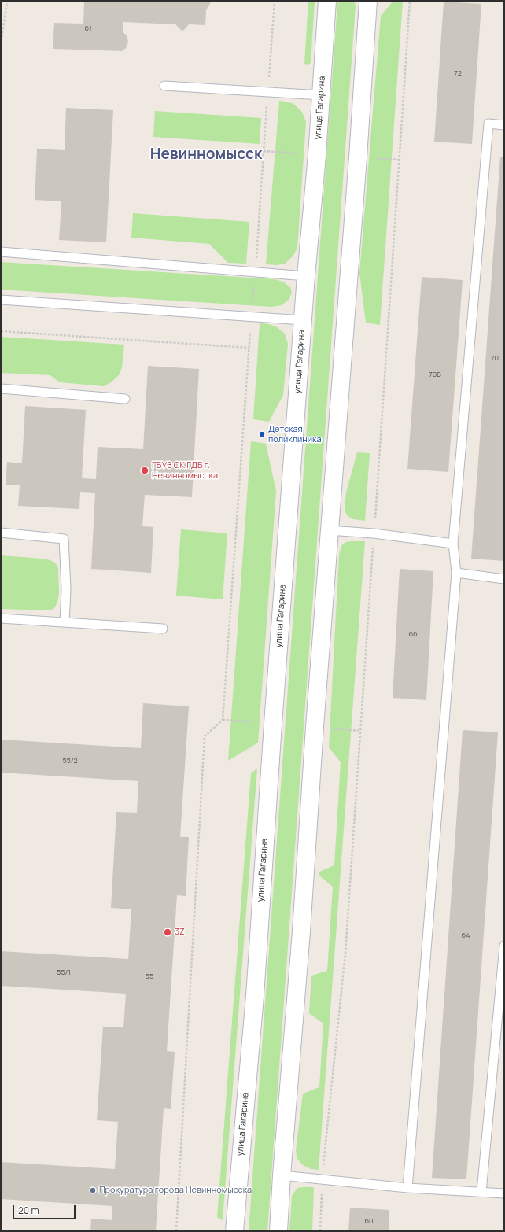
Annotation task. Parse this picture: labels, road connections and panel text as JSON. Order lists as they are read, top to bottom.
{
  "streets": {
    "main road": ["улица Гагарина"]
  },
  "districts": ["Невинномысск"],
  "places": [
    "Детская поликлиника",
    "ГБУЗ СК ГДБ г. Невинномысска",
    "3Z",
    "Прокуратура города Невинномысска"
  ],
  "house_numbers": [
    "61",
    "72",
    "70",
    "70Б",
    "66",
    "55/2",
    "64",
    "55/1",
    "55",
    "60"
  ],
  "scale_bar": "20 m"
}
